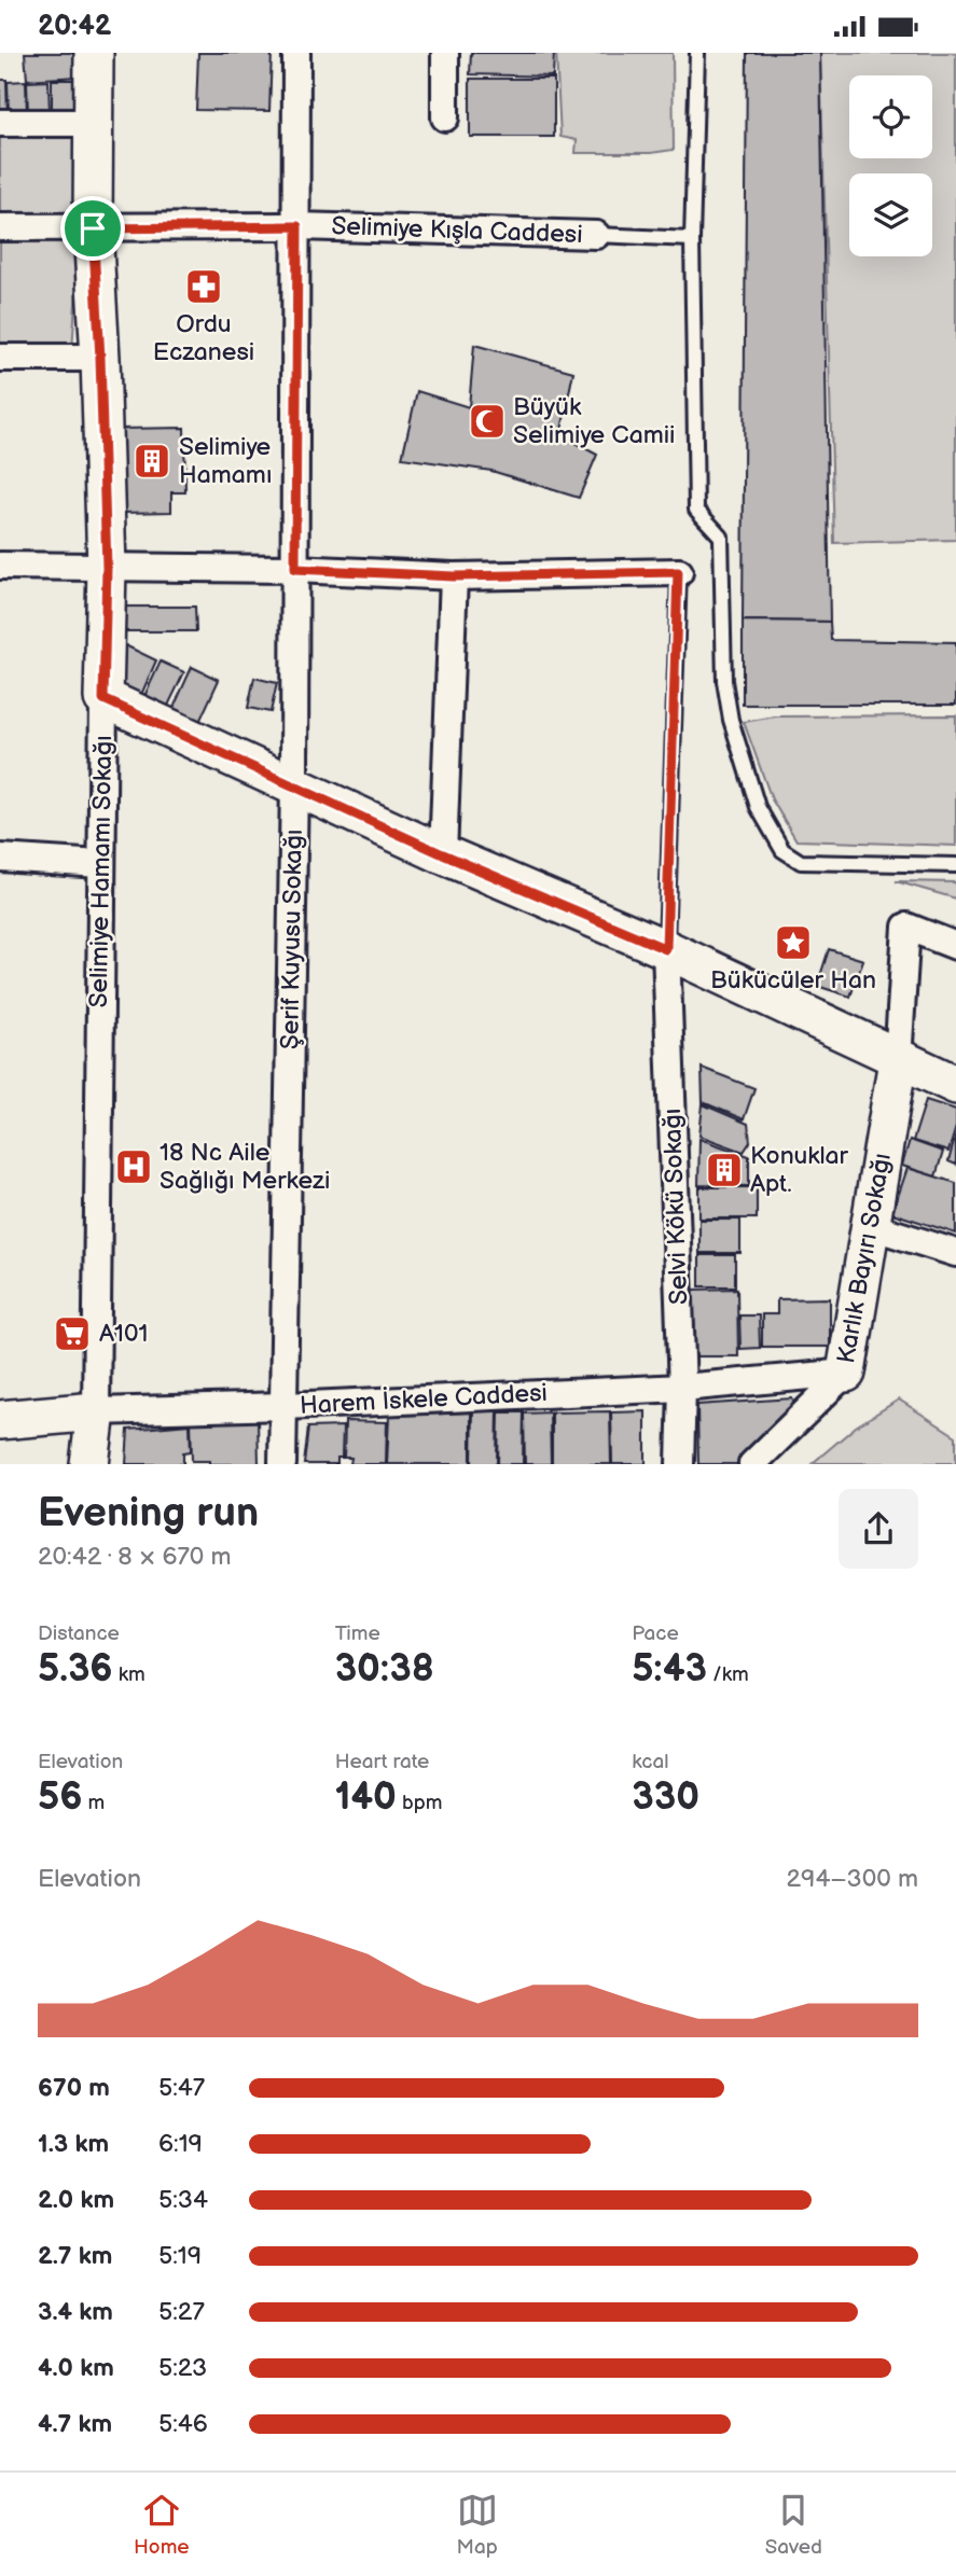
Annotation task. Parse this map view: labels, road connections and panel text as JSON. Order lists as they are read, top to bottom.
{
  "streets": {
    "street": [
      "Selimiye Kışla Caddesi",
      "Selimiye Hamamı Sokağı",
      "Şerif Kuyusu Sokağı",
      "Selvi Kökü Sokağı",
      "Karlık Bayırı Sokağı",
      "Harem İskele Caddesi"
    ]
  },
  "crossings": [
    ["Selimiye Kışla Caddesi", "Selimiye Hamamı Sokağı"],
    ["Selimiye Kışla Caddesi", "Şerif Kuyusu Sokağı"],
    ["Selimiye Hamamı Sokağı", "Harem İskele Caddesi"],
    ["Şerif Kuyusu Sokağı", "Harem İskele Caddesi"],
    ["Selvi Kökü Sokağı", "Harem İskele Caddesi"],
    ["Karlık Bayırı Sokağı", "Harem İskele Caddesi"]
  ],
  "places": {
    "pharmacy": ["Ordu Eczanesi"],
    "mosque": ["Büyük Selimiye Camii"],
    "building": ["Selimiye Hamamı", "Konuklar Apt."],
    "place": ["Bükücüler Han"],
    "hospital": ["18 Nc Aile Sağlığı Merkezi"],
    "supermarket": ["A101"]
  },
  "page": {
    "status": "20:42",
    "heading": ["Evening run", "20:42 · 8 × 670 m"],
    "stats": [
      ["Distance", "5.36 km"],
      ["Time", "30:38"],
      ["Pace", "5:43 /km"],
      ["Elevation", "56 m"],
      ["Heart rate", "140 bpm"],
      ["kcal", "330"]
    ],
    "chart": ["Elevation", "294–300 m"],
    "list": [
      {
        "name": "670 m",
        "note": "5:47"
      },
      {
        "name": "1.3 km",
        "note": "6:19"
      },
      {
        "name": "2.0 km",
        "note": "5:34"
      },
      {
        "name": "2.7 km",
        "note": "5:19"
      },
      {
        "name": "3.4 km",
        "note": "5:27"
      },
      {
        "name": "4.0 km",
        "note": "5:23"
      },
      {
        "name": "4.7 km",
        "note": "5:46"
      }
    ],
    "tabs": ["Home", "Map", "Saved"]
  }
}
